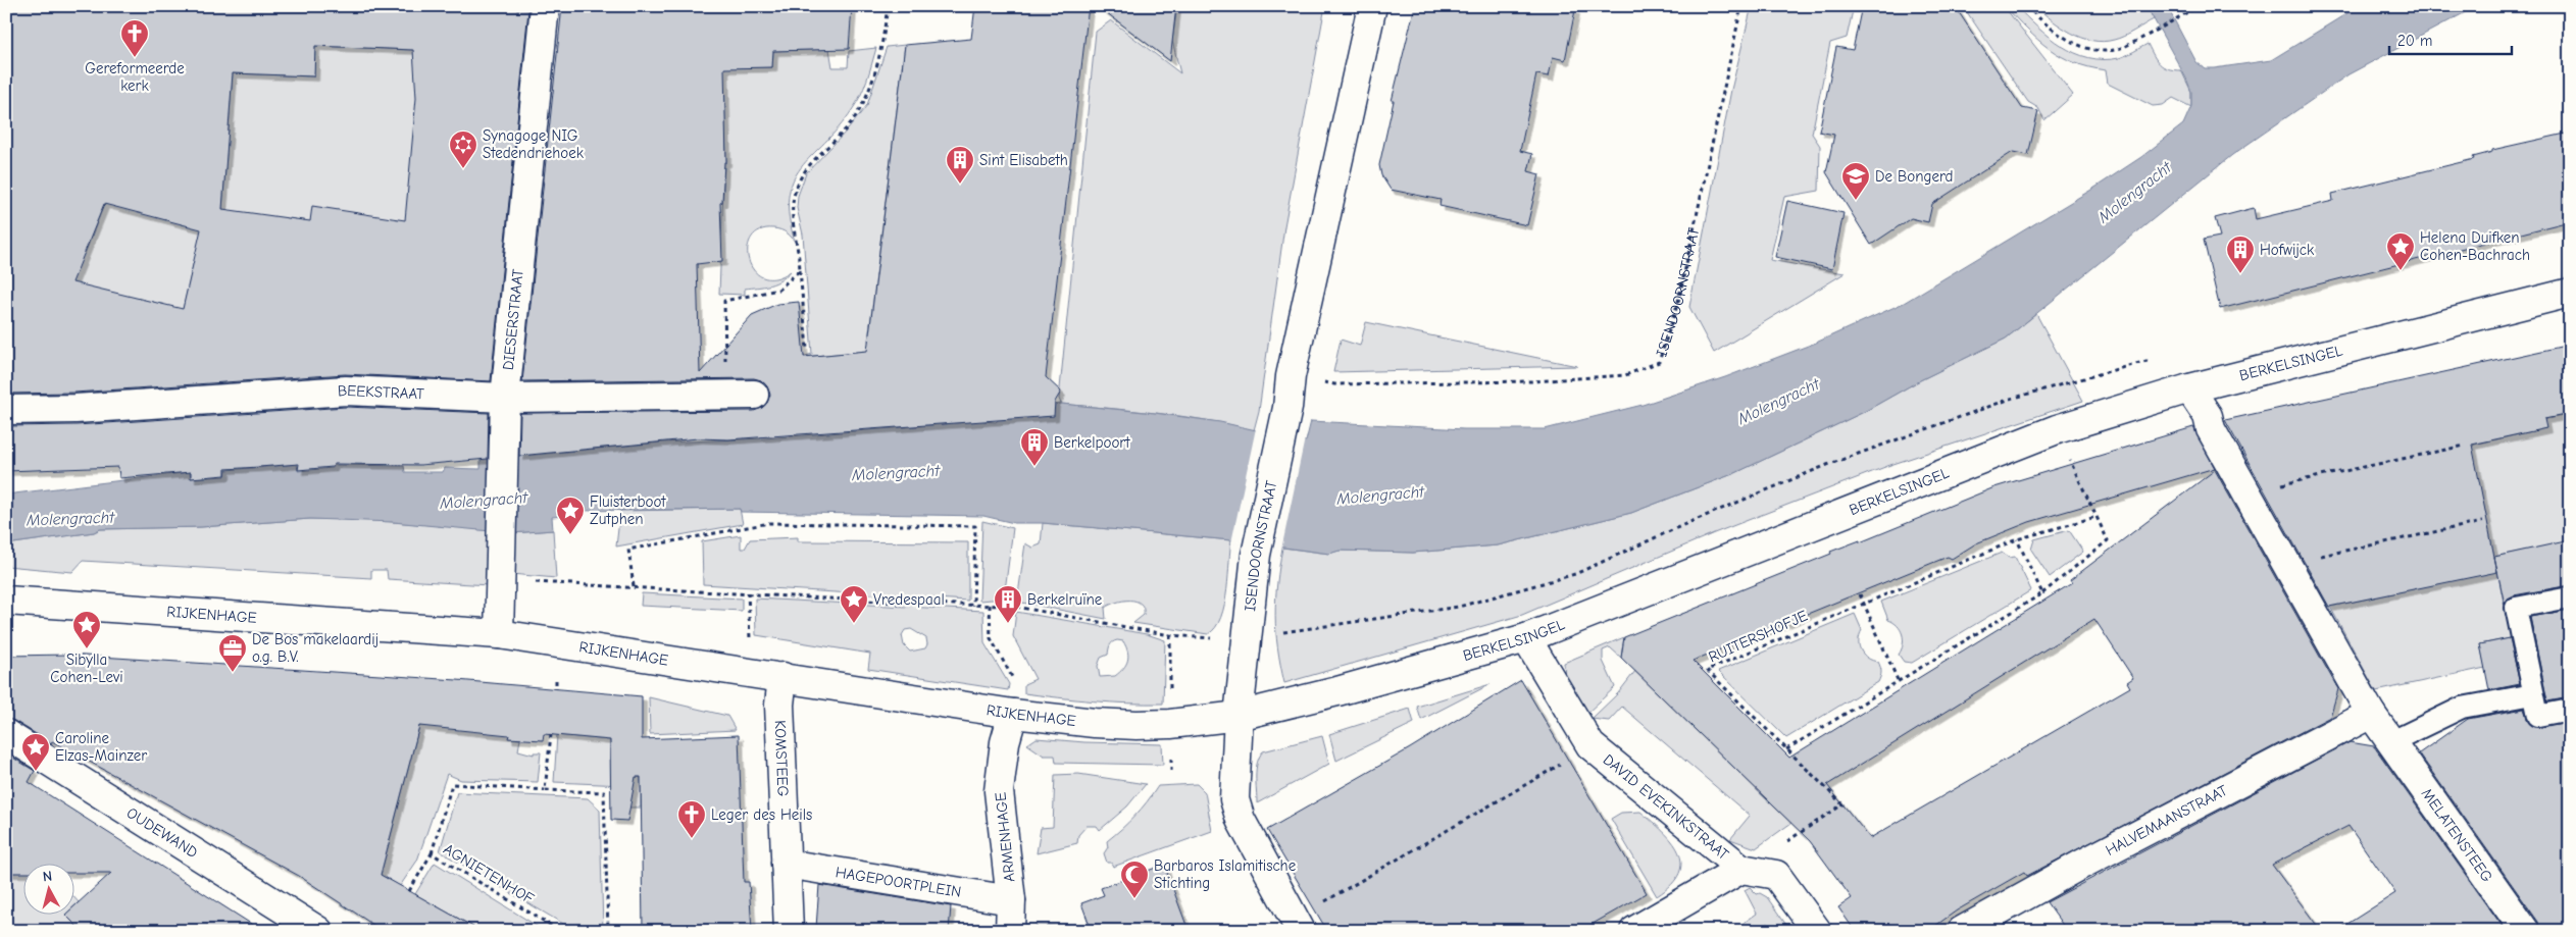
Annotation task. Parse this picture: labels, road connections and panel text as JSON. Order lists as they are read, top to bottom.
{
  "streets": {
    "street": [
      "ISENDOORNSTRAAT",
      "DIESERSTRAAT",
      "BERKELSINGEL",
      "BEEKSTRAAT",
      "RIJKENHAGE",
      "KOMSTEEG",
      "DAVID EVEKINKSTRAAT",
      "HALVEMAANSTRAAT",
      "OUDEWAND",
      "MELATENSTEEG",
      "ARMENHAGE",
      "HAGEPOORTPLEIN"
    ],
    "path": ["RUITERSHOFJE", "AGNIETENHOF"]
  },
  "crossings": [
    ["ISENDOORNSTRAAT", "BERKELSINGEL"],
    ["ISENDOORNSTRAAT", "RIJKENHAGE"],
    ["DIESERSTRAAT", "BEEKSTRAAT"],
    ["DIESERSTRAAT", "RIJKENHAGE"],
    ["BERKELSINGEL", "RIJKENHAGE"],
    ["BERKELSINGEL", "DAVID EVEKINKSTRAAT"],
    ["BERKELSINGEL", "MELATENSTEEG"],
    ["RIJKENHAGE", "KOMSTEEG"],
    ["RIJKENHAGE", "ARMENHAGE"],
    ["RUITERSHOFJE", "DAVID EVEKINKSTRAAT"],
    ["KOMSTEEG", "HAGEPOORTPLEIN"],
    ["HALVEMAANSTRAAT", "MELATENSTEEG"],
    ["ARMENHAGE", "HAGEPOORTPLEIN"]
  ],
  "water": ["Molengracht"],
  "places": {
    "church": ["Gereformeerde kerk", "Leger des Heils"],
    "synagogue": ["Synagoge NIG Stedendriehoek"],
    "building": [
      "Sint Elisabeth",
      "Hofwijck",
      "Berkelpoort",
      "Berkelruïne"
    ],
    "school or university": ["De Bongerd"],
    "place": [
      "Helena Duifken Cohen-Bachrach",
      "Fluisterboot Zutphen",
      "Vredespaal",
      "Sibylla Cohen-Levi",
      "Caroline Elzas-Mainzer"
    ],
    "office": ["De Bos makelaardij o.g. B.V."],
    "mosque": ["Barbaros Islamitische Stichting"]
  },
  "scale_bar": "20 m",
  "north": "top"
}
